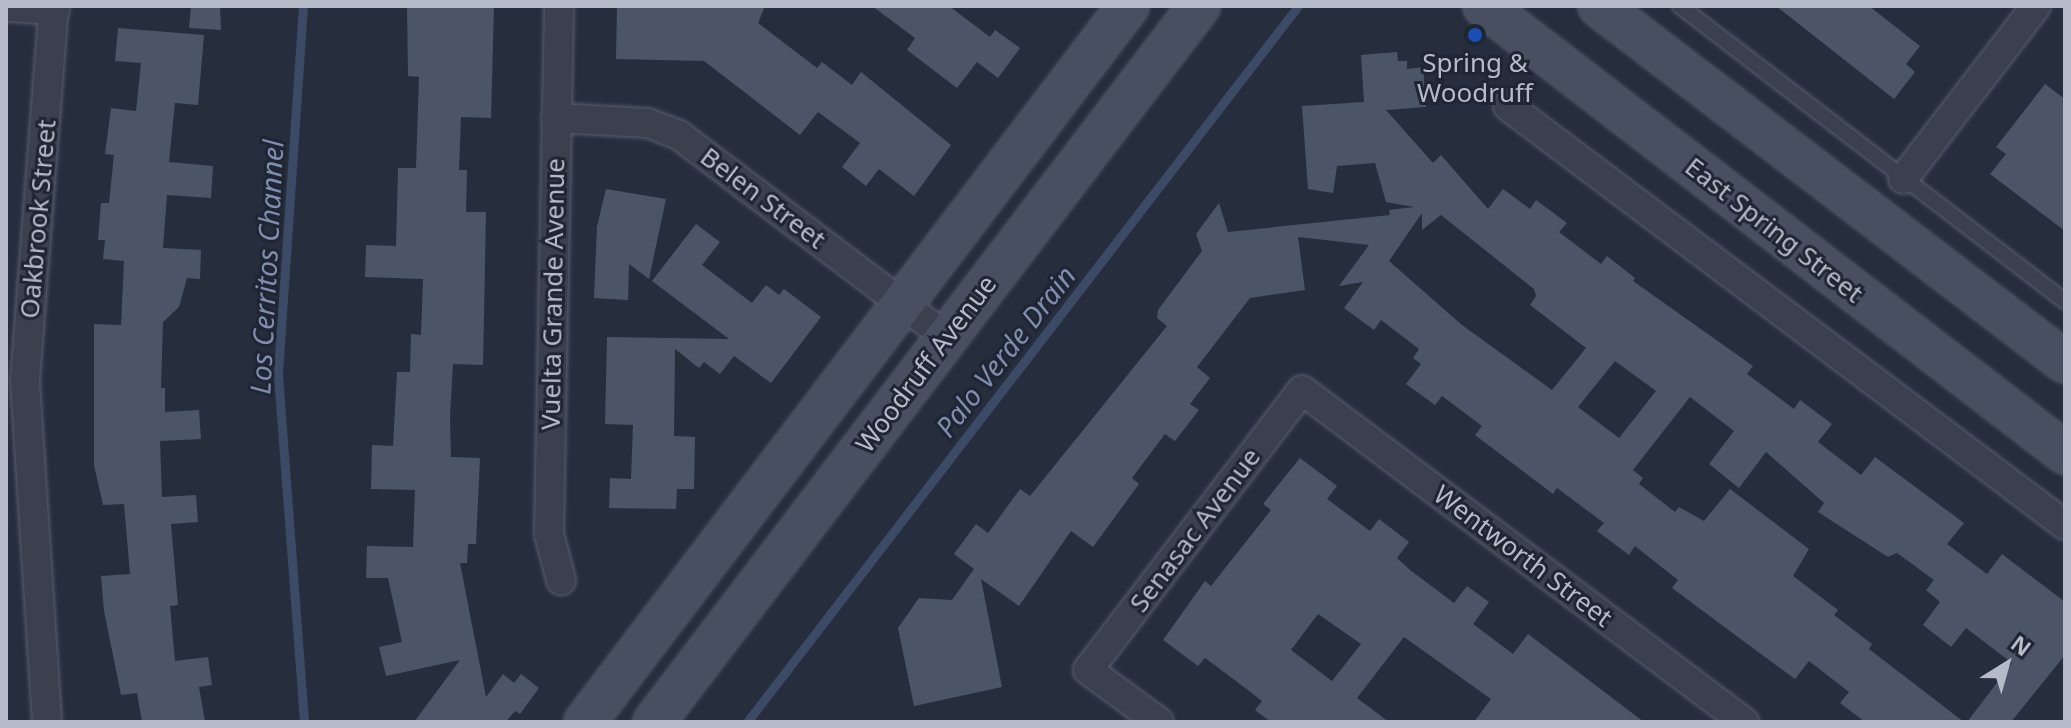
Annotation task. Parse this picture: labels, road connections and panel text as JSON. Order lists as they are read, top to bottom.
{
  "streets": {
    "main road": ["East Spring Street", "Woodruff Avenue"],
    "street": [
      "Belen Street",
      "Oakbrook Street",
      "Vuelta Grande Avenue",
      "Senasac Avenue",
      "Wentworth Street"
    ]
  },
  "crossings": [
    ["Belen Street", "Vuelta Grande Avenue"],
    ["Belen Street", "Woodruff Avenue"],
    ["Senasac Avenue", "Wentworth Street"]
  ],
  "water": ["Los Cerritos Channel", "Palo Verde Drain"],
  "places": ["Spring & Woodruff"],
  "north": "top right"
}
